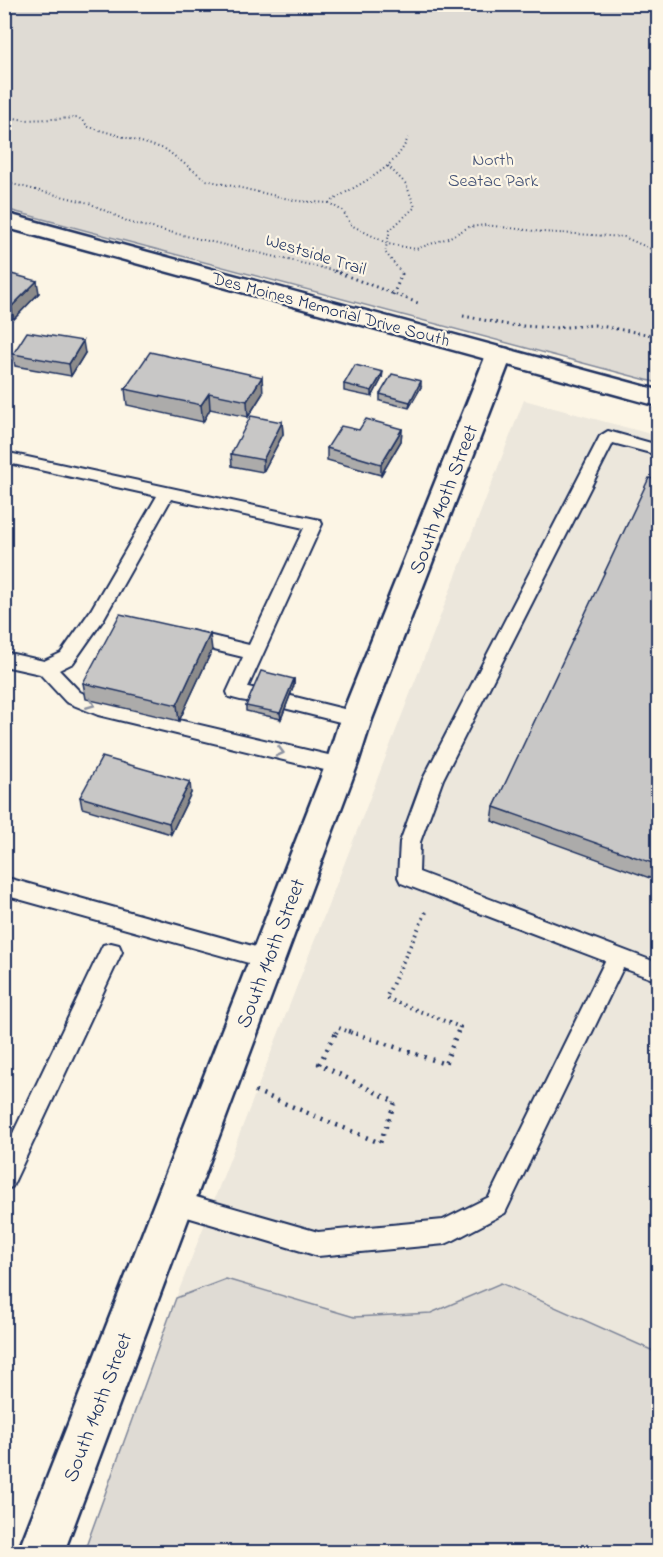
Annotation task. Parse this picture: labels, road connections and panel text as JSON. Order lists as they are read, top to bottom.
{
  "streets": {
    "street": ["Des Moines Memorial Drive South", "South 140th Street"],
    "path": ["Westside Trail"]
  },
  "crossings": [
    ["Des Moines Memorial Drive South", "South 140th Street"]
  ],
  "parks": ["North Seatac Park"]
}
